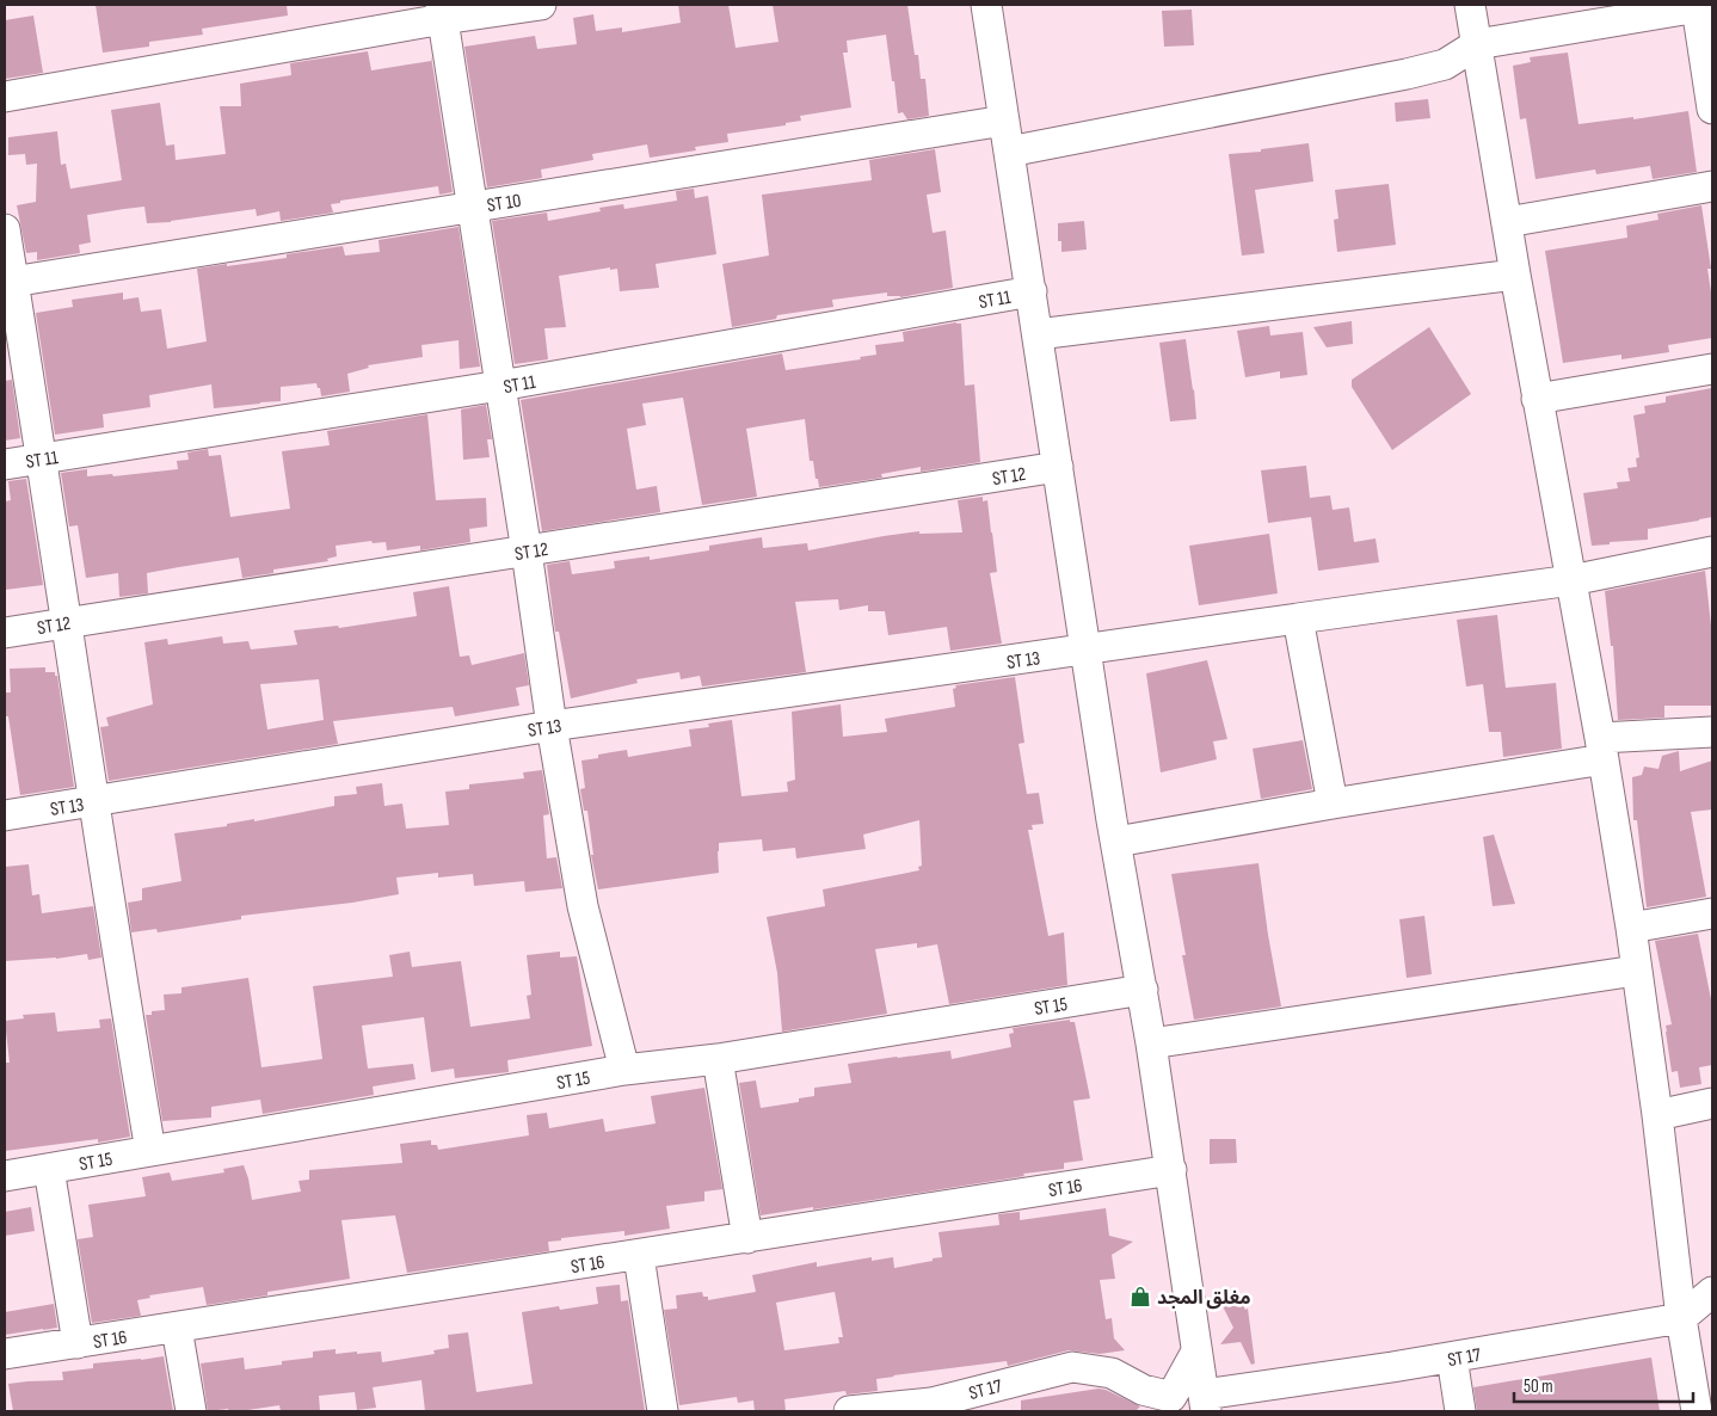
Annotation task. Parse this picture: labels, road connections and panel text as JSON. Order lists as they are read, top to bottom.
{
  "streets": {
    "street": [
      "ST 10",
      "ST 11",
      "ST 12",
      "ST 13",
      "ST 15",
      "ST 16",
      "ST 17"
    ]
  },
  "places": {
    "shop": ["مغلق المجد"]
  },
  "scale_bar": "50 m"
}
